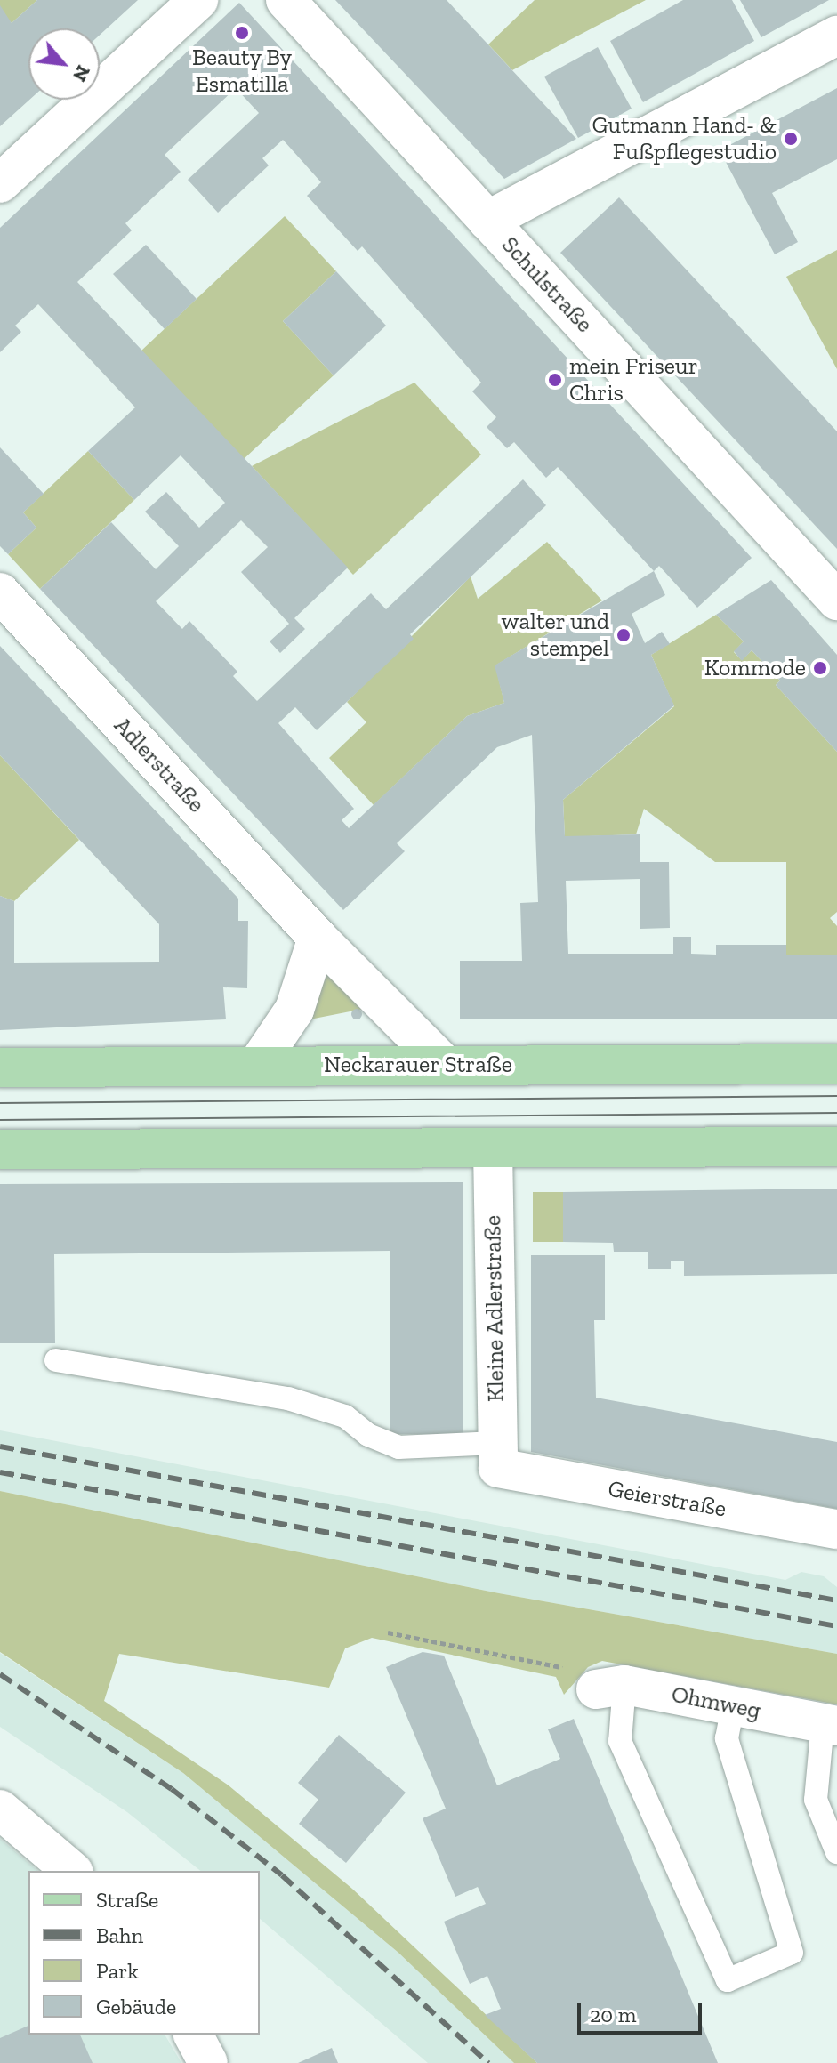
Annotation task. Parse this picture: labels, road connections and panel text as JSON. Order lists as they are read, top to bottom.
{
  "streets": {
    "main road": ["Neckarauer Straße"],
    "street": [
      "Schulstraße",
      "Adlerstraße",
      "Kleine Adlerstraße",
      "Geierstraße",
      "Ohmweg"
    ]
  },
  "crossings": [
    ["Adlerstraße", "Neckarauer Straße"],
    ["Kleine Adlerstraße", "Geierstraße"]
  ],
  "places": [
    "Beauty By Esmatilla",
    "Gutmann Hand- & Fußpflegestudio",
    "mein Friseur Chris",
    "walter und stempel",
    "Kommode"
  ],
  "legend": [
    "Straße",
    "Bahn",
    "Park",
    "Gebäude"
  ],
  "scale_bar": "20 m",
  "north": "bottom right"
}
